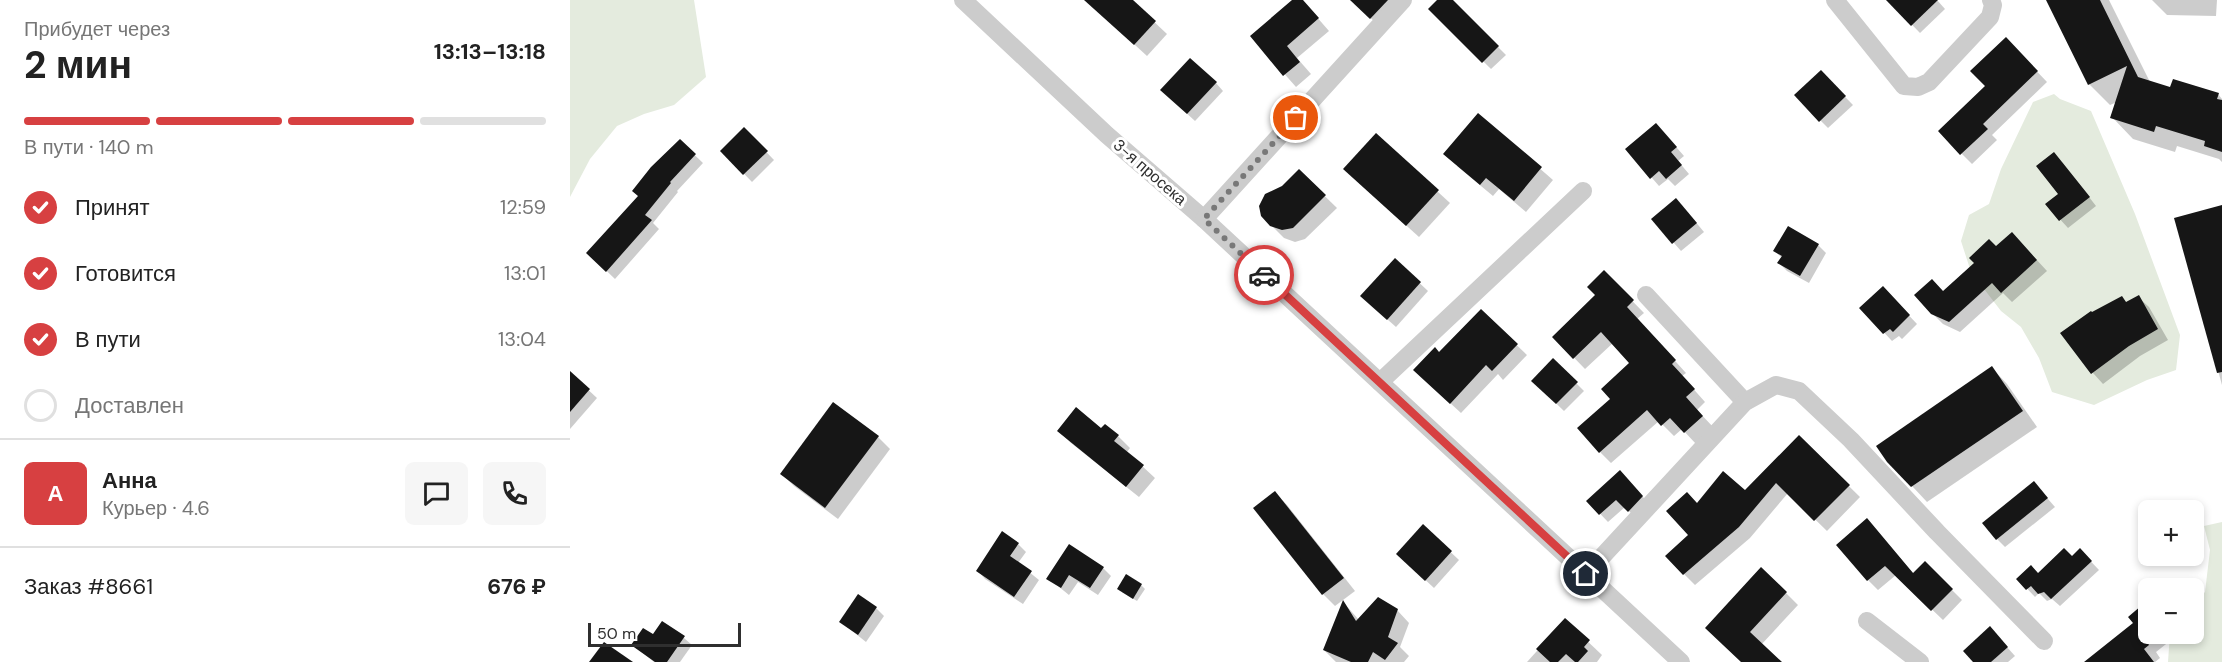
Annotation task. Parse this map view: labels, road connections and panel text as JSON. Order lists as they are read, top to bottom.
{
  "streets": {
    "street": ["3-я просека"]
  },
  "scale_bar": "50 m",
  "page": {
    "heading": ["2 мин", "Прибудет через", "13:13–13:18"],
    "panel": [
      "Анна",
      "Курьер · 4.6",
      "Заказ #8661",
      "676 ₽"
    ],
    "bar": "В пути · 140 m",
    "list": [
      ["Принят", "12:59"],
      ["Готовится", "13:01"],
      ["В пути", "13:04"],
      "Доставлен"
    ],
    "round": "А",
    "map_buttons": ["+", "−"],
    "scale": "50 m"
  }
}
